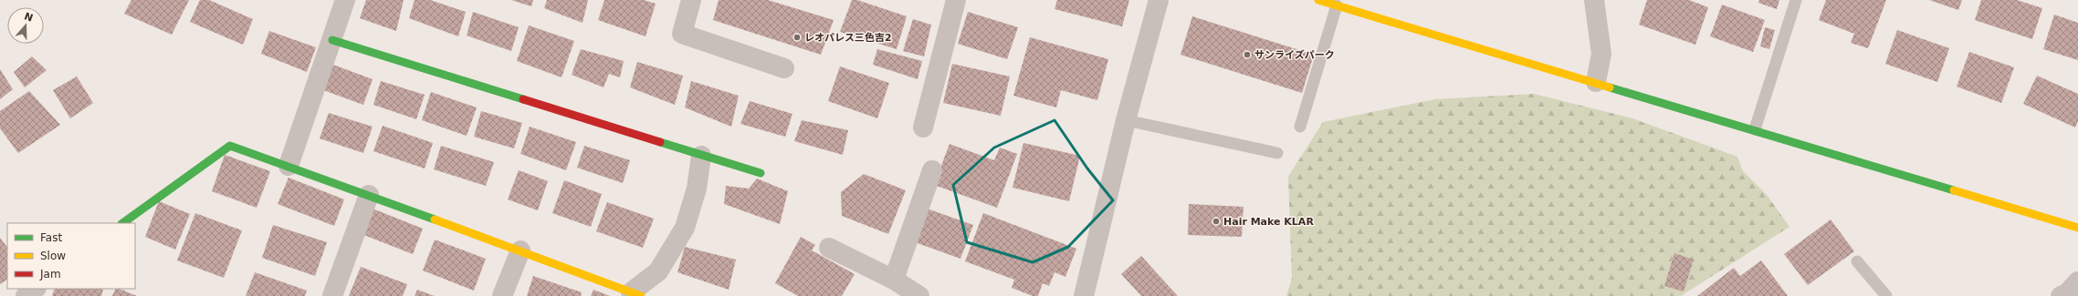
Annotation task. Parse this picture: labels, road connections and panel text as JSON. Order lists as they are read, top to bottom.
{
  "places": ["レオパレス三色吉2", "サンライズパーク", "Hair Make KLAR"],
  "legend": ["Fast", "Slow", "Jam"],
  "north": "top"
}
